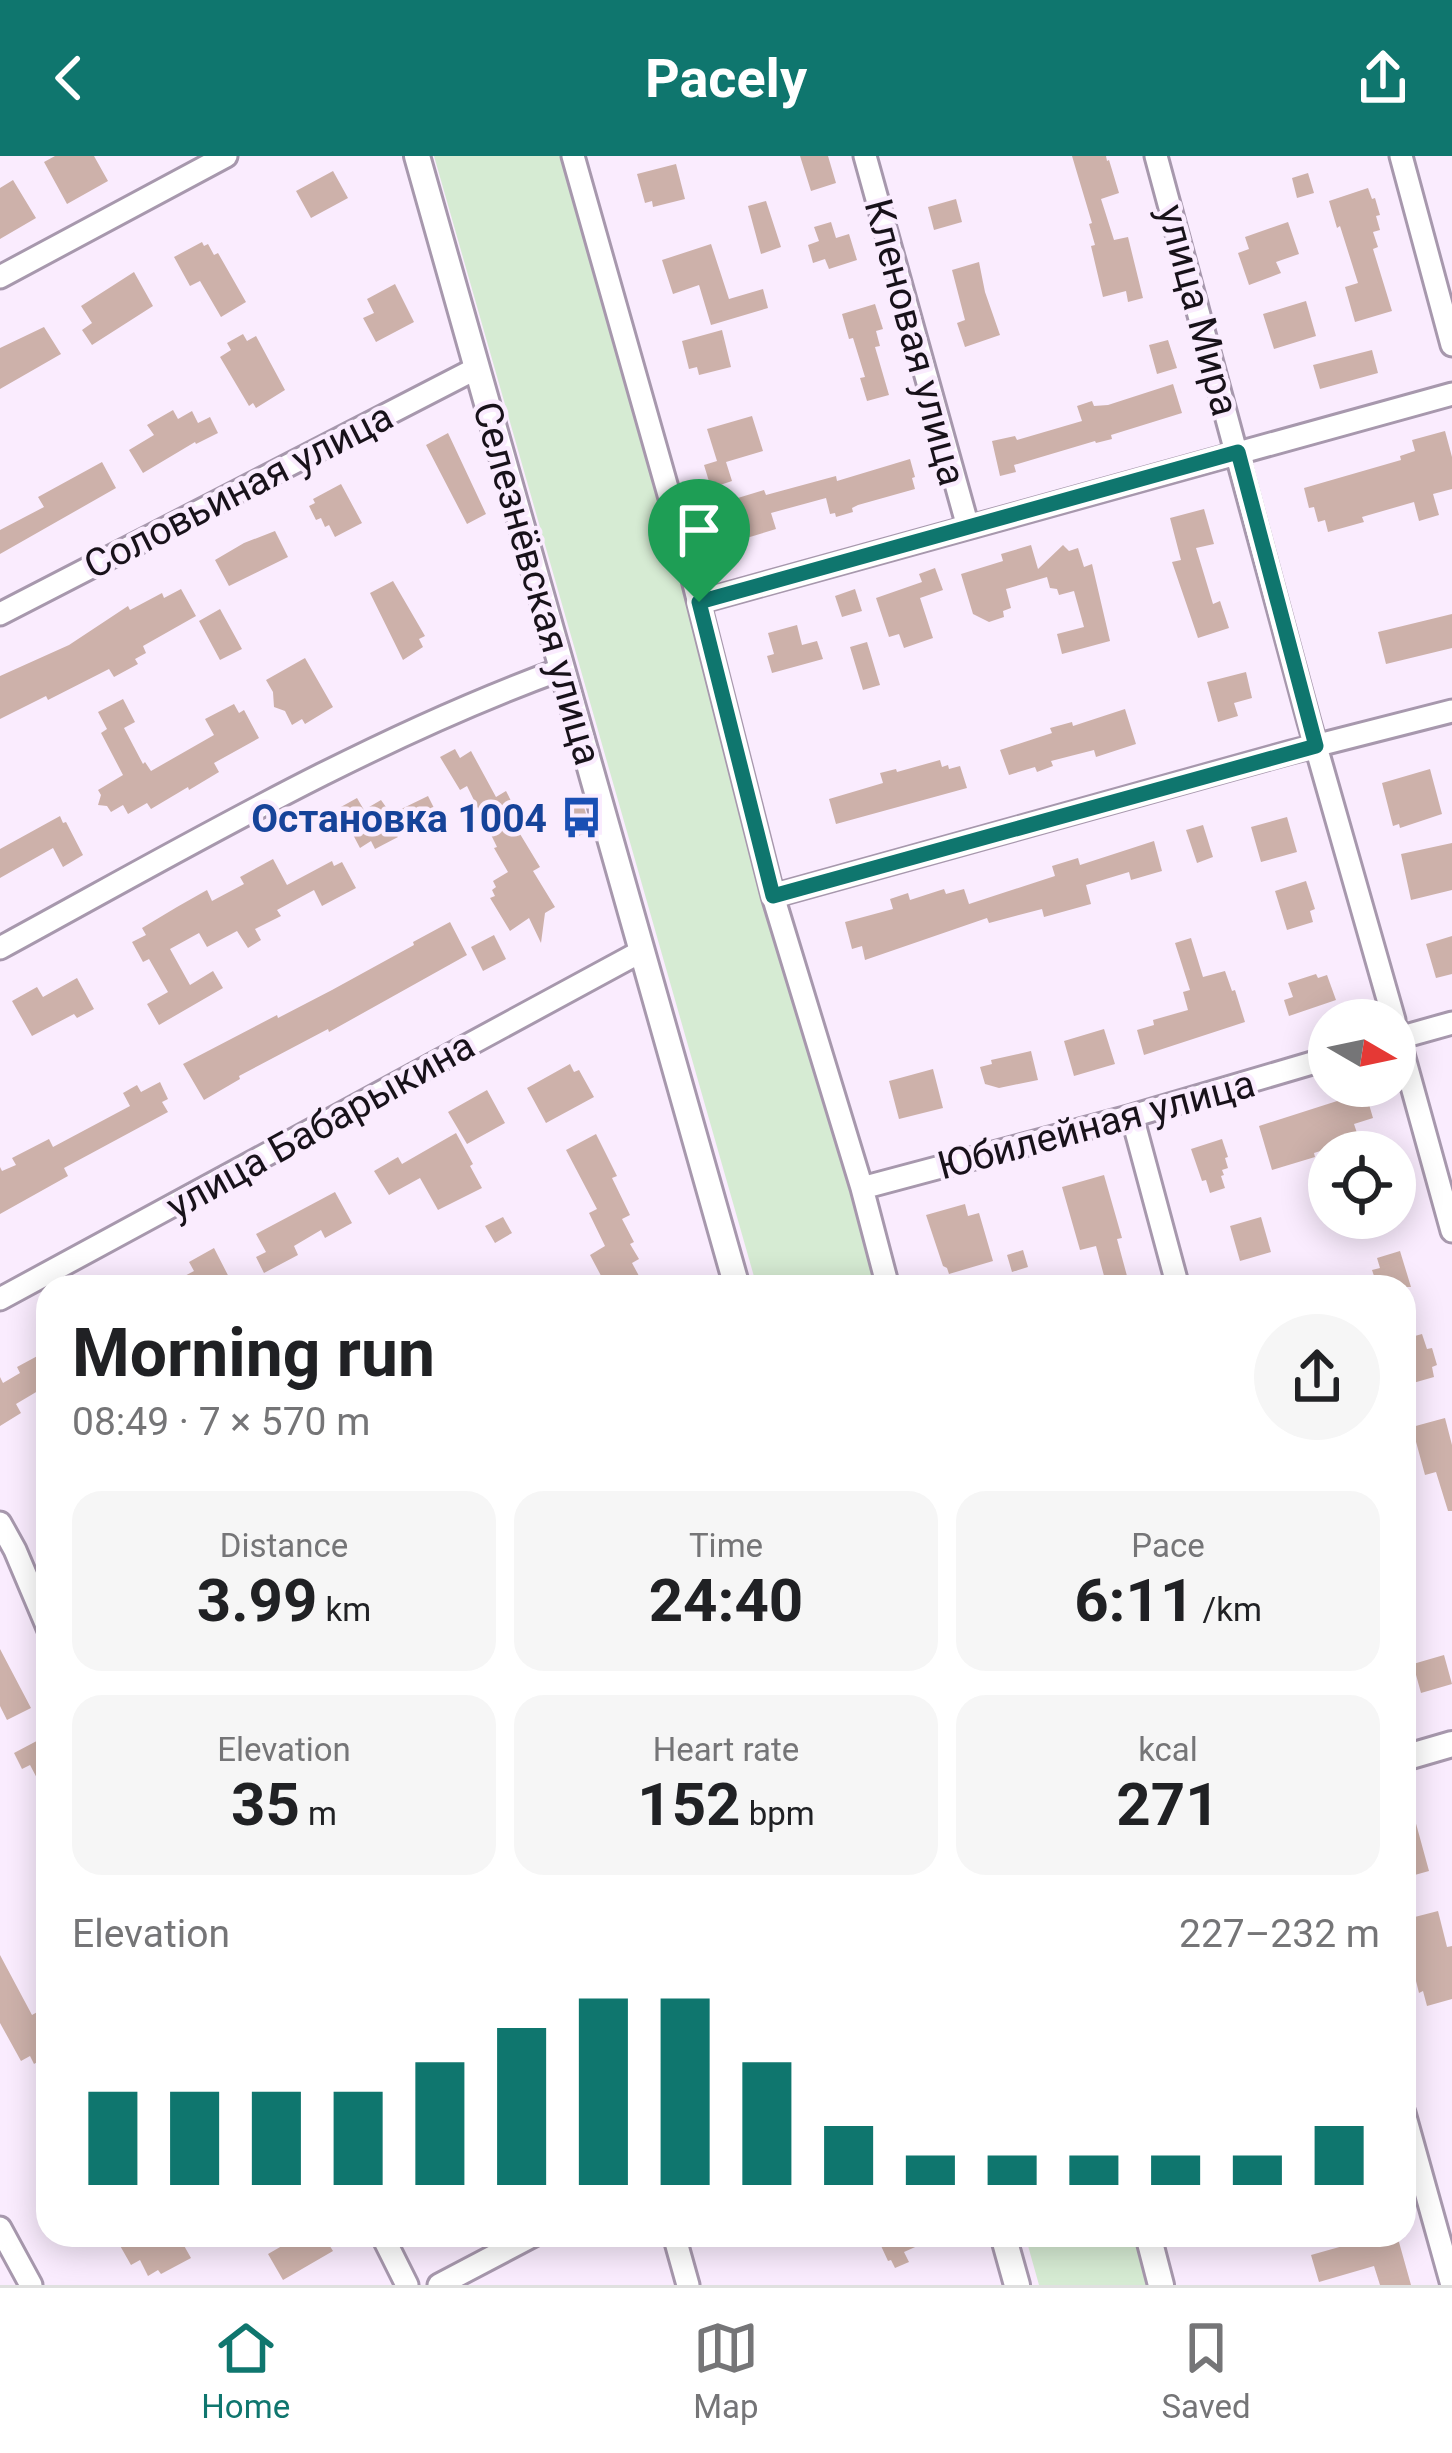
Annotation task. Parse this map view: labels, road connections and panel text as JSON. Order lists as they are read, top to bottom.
{
  "streets": {
    "street": [
      "улица Мира",
      "Кленовая улица",
      "Соловьиная улица",
      "Селезнёвская улица",
      "Юбилейная улица",
      "улица Бабарыкина"
    ]
  },
  "crossings": [
    ["Соловьиная улица", "Селезнёвская улица"],
    ["Селезнёвская улица", "улица Бабарыкина"]
  ],
  "places": {
    "bus stop": ["Остановка 1004"]
  },
  "north": "right",
  "page": {
    "header": "Pacely",
    "heading": ["Morning run", "08:49 · 7 × 570 m"],
    "stats": [
      ["Distance", "3.99 km"],
      ["Time", "24:40"],
      ["Pace", "6:11 /km"],
      ["Elevation", "35 m"],
      ["Heart rate", "152 bpm"],
      ["kcal", "271"]
    ],
    "chart": ["Elevation", "227–232 m"],
    "tabs": ["Home", "Map", "Saved"]
  }
}
